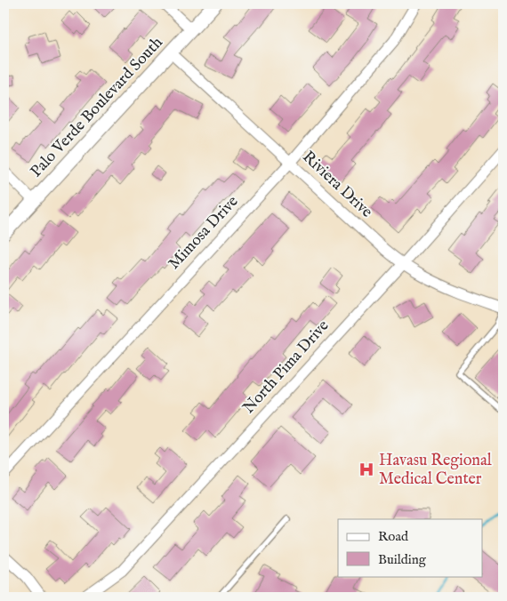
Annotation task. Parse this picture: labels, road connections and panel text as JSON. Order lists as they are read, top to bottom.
{
  "streets": {
    "main road": ["Palo Verde Boulevard South"],
    "street": ["Riviera Drive", "Mimosa Drive", "North Pima Drive"]
  },
  "crossings": [
    ["Palo Verde Boulevard South", "Riviera Drive"],
    ["Riviera Drive", "Mimosa Drive"],
    ["Riviera Drive", "North Pima Drive"]
  ],
  "places": {
    "hospital": ["Havasu Regional Medical Center"]
  },
  "legend": ["Road", "Building"]
}
